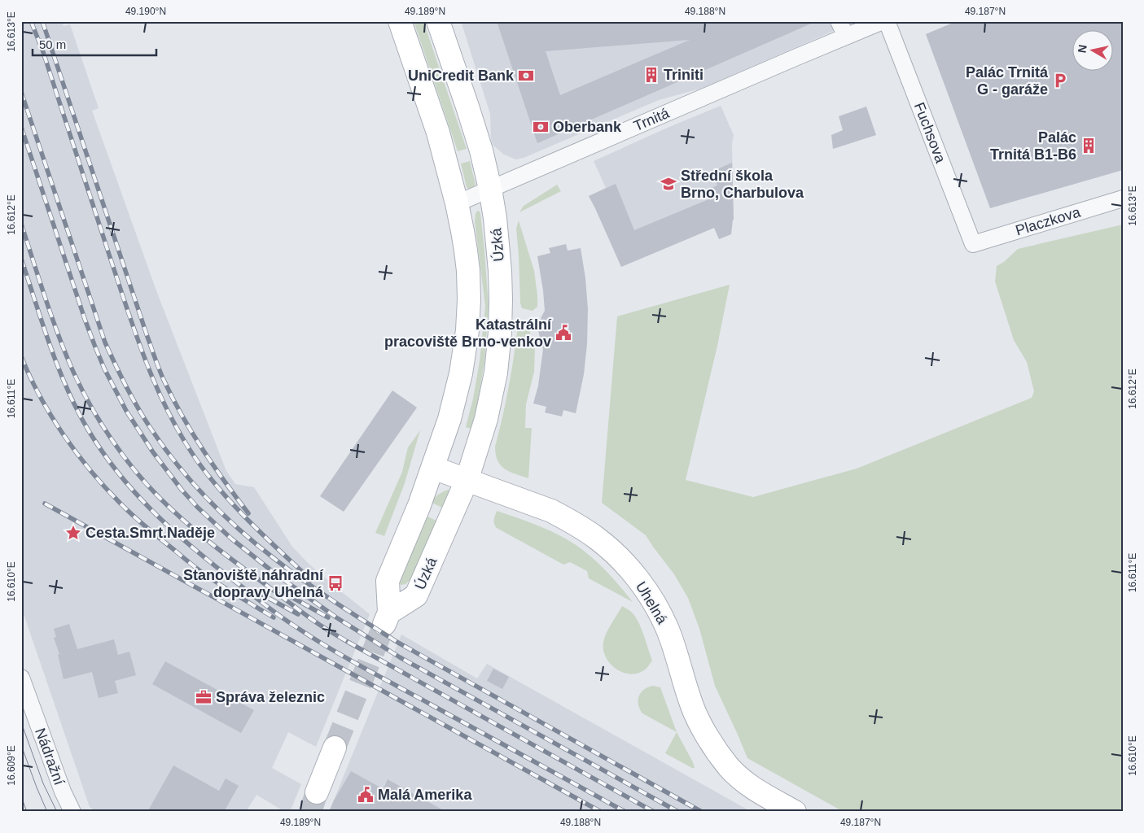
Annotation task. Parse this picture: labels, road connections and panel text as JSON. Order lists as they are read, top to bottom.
{
  "streets": {
    "main road": ["Úzká", "Uhelná"],
    "street": [
      "Trnitá",
      "Fuchsova",
      "Placzkova",
      "Nádražní"
    ]
  },
  "crossings": [
    ["Trnitá", "Úzká"],
    ["Fuchsova", "Placzkova"],
    ["Úzká", "Uhelná"]
  ],
  "places": {
    "building": ["Triniti", "Palác Trnitá B1-B6"],
    "bank": ["UniCredit Bank", "Oberbank"],
    "parking": ["Palác Trnitá G - garáže"],
    "school or university": ["Střední škola Brno, Charbulova"],
    "public building": ["Katastrální pracoviště Brno-venkov", "Malá Amerika"],
    "place": ["Cesta.Smrt.Naděje"],
    "bus stop": ["Stanoviště náhradní dopravy Uhelná"],
    "office": ["Správa železnic"]
  },
  "scale_bar": "50 m",
  "north": "left",
  "coordinates": [
    "49.190°N",
    "49.189°N",
    "49.188°N",
    "49.187°N",
    "16.613°E",
    "16.612°E",
    "16.611°E",
    "16.610°E",
    "16.609°E"
  ]
}
